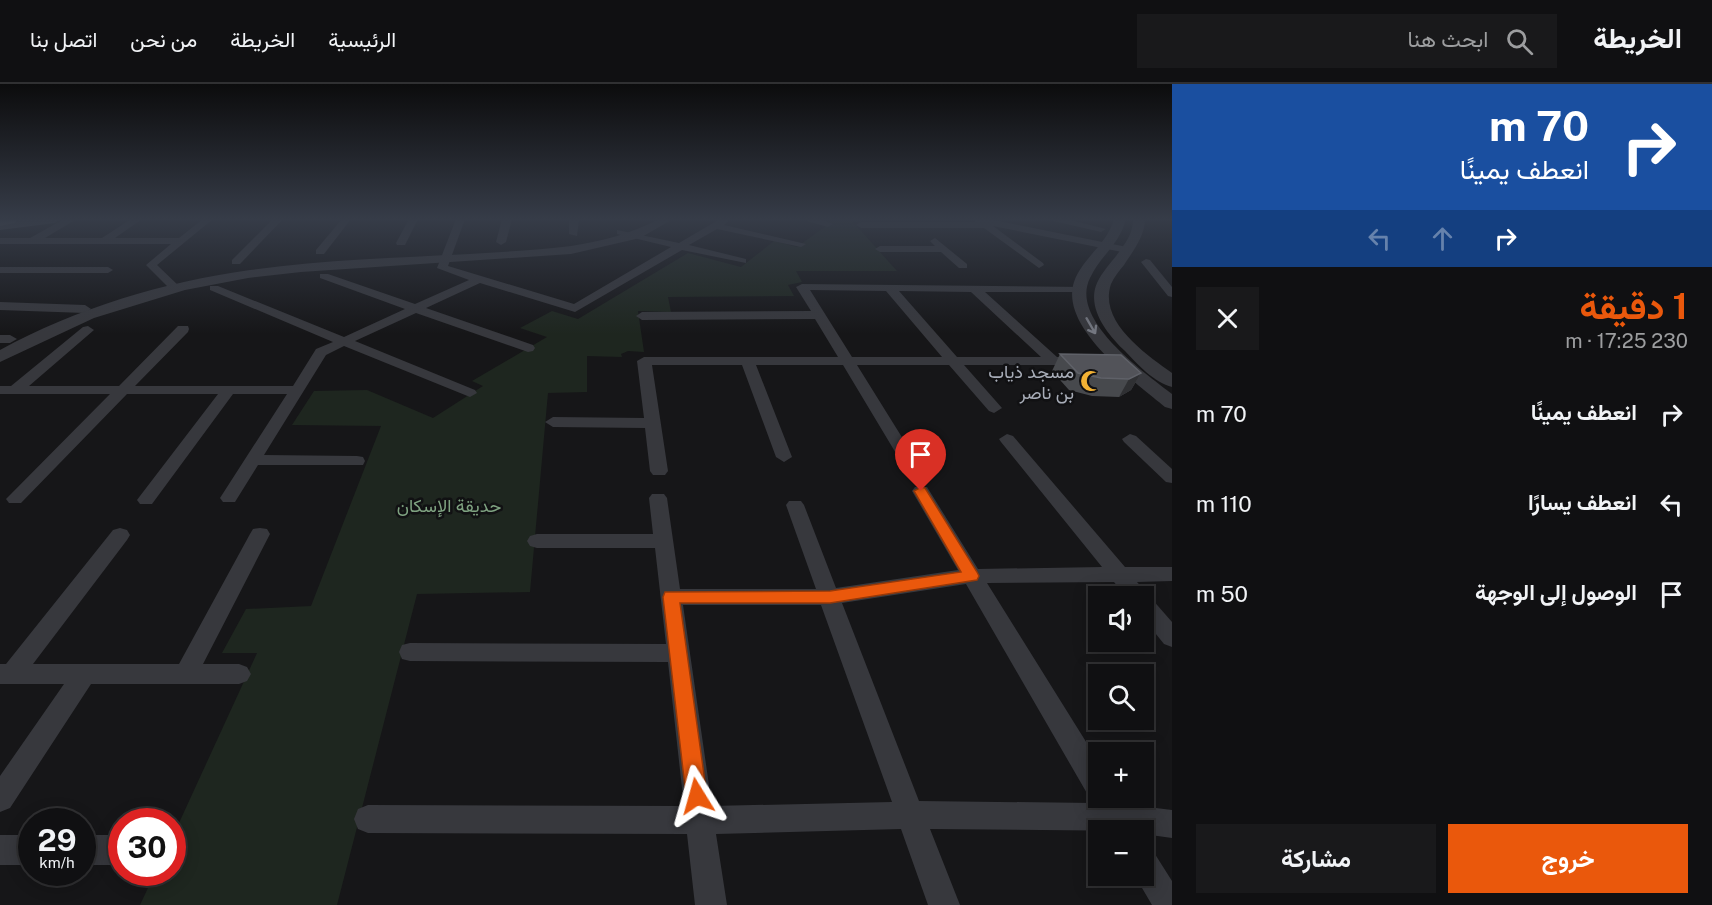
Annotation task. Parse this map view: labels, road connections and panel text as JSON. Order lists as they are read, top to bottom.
{
  "parks": ["حديقة الإسكان"],
  "places": {
    "mosque": ["مسجد ذياب بن ناصر"]
  },
  "page": {
    "header": "الخريطة",
    "search": "ابحث هنا",
    "nav": [
      "الرئيسية",
      "الخريطة",
      "من نحن",
      "اتصل بنا"
    ],
    "turn": ["70 m", "انعطف يمينًا"],
    "heading": ["1 دقيقة", "230 m · 17:25"],
    "list": [
      {
        "name": "انعطف يمينًا",
        "value": "70 m"
      },
      {
        "name": "انعطف يسارًا",
        "value": "110 m"
      },
      {
        "name": "الوصول إلى الوجهة",
        "value": "50 m"
      }
    ],
    "map_buttons": ["+", "−"],
    "speed": "29 km/h",
    "limit": "30",
    "buttons": ["خروج", "مشاركة"]
  }
}
